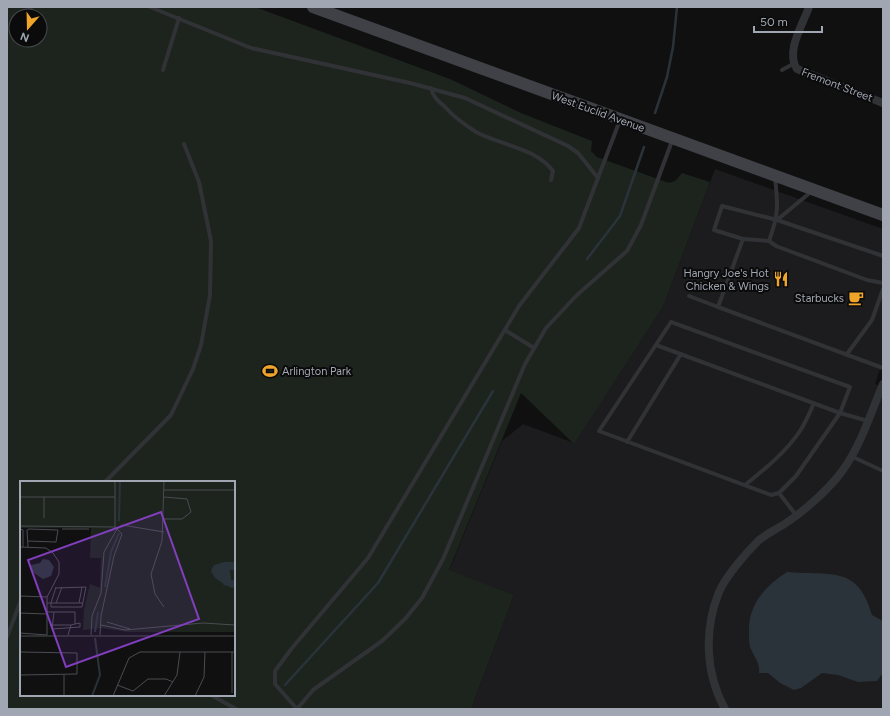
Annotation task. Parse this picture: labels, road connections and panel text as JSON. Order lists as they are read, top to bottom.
{
  "streets": {
    "main road": ["West Euclid Avenue"],
    "street": ["Fremont Street"]
  },
  "places": {
    "restaurant": ["Hangry Joe's Hot Chicken & Wings"],
    "cafe": ["Starbucks"],
    "sports": ["Arlington Park"]
  },
  "scale_bar": "50 m",
  "north": "bottom"
}
